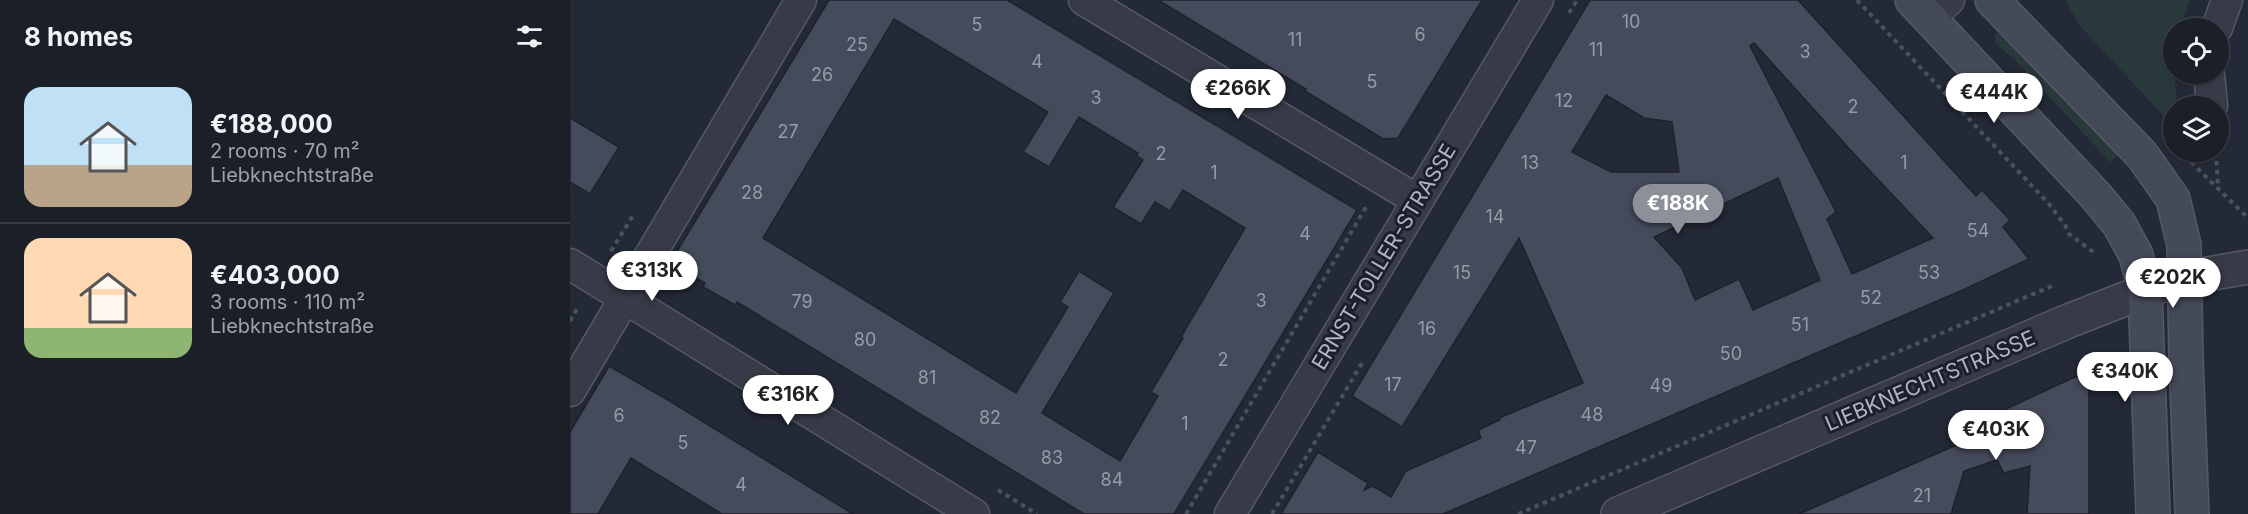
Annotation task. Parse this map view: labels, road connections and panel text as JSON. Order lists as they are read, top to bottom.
{
  "streets": {
    "street": ["ERNST-TOLLER-STRASSE", "LIEBKNECHTSTRASSE"]
  },
  "house_numbers": [
    "10",
    "5",
    "6",
    "11",
    "25",
    "11",
    "3",
    "4",
    "26",
    "5",
    "3",
    "12",
    "2",
    "27",
    "2",
    "13",
    "1",
    "1",
    "28",
    "14",
    "54",
    "4",
    "15",
    "53",
    "52",
    "3",
    "79",
    "51",
    "16",
    "80",
    "50",
    "2",
    "81",
    "17",
    "49",
    "48",
    "6",
    "82",
    "1",
    "5",
    "47",
    "83",
    "84",
    "4",
    "21"
  ],
  "page": {
    "heading": "8 homes",
    "price": [
      "€266K",
      "€444K",
      "€188K",
      "€313K",
      "€202K",
      "€340K",
      "€316K",
      "€403K"
    ],
    "list": [
      {
        "name": "€188,000",
        "note": "2 rooms · 70 m² · Liebknechtstraße"
      },
      {
        "name": "€403,000",
        "note": "3 rooms · 110 m² · Liebknechtstraße"
      }
    ]
  }
}
